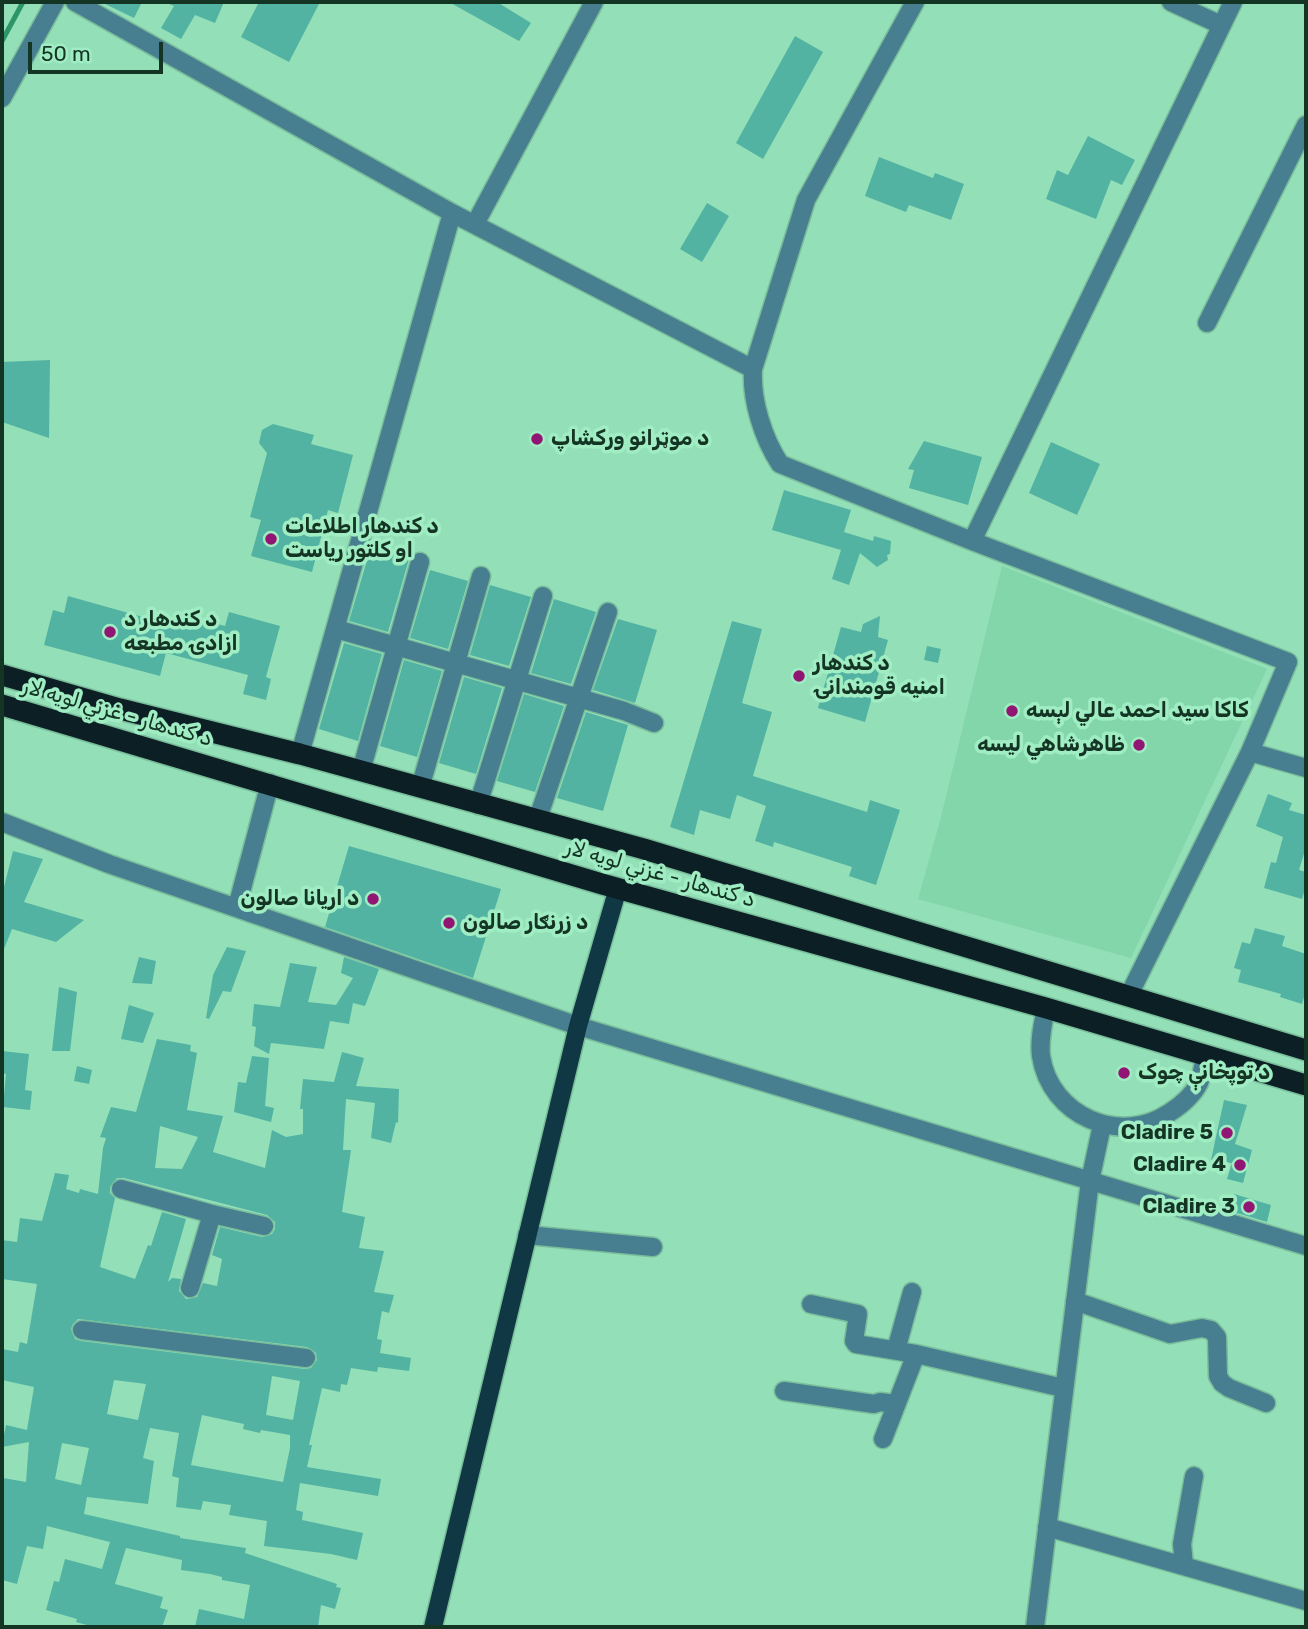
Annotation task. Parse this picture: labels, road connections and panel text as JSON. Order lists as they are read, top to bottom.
{
  "streets": {
    "highway": ["د کندهار - غزني لويه لار"]
  },
  "places": [
    "د موټرانو ورکشاپ",
    "د کندهار اطلاعات او کلتور رياست",
    "د کندهار د ازادۍ مطبعه",
    "د کندهار امنيه قومندانۍ",
    "کاکا سید احمد عالي لېسه",
    "ظاهرشاهي لیسه",
    "د اریانا صالون",
    "د زرنګار صالون",
    "د توپخانې چوک",
    "Cladire 5",
    "Cladire 4",
    "Cladire 3"
  ],
  "scale_bar": "50 m"
}
